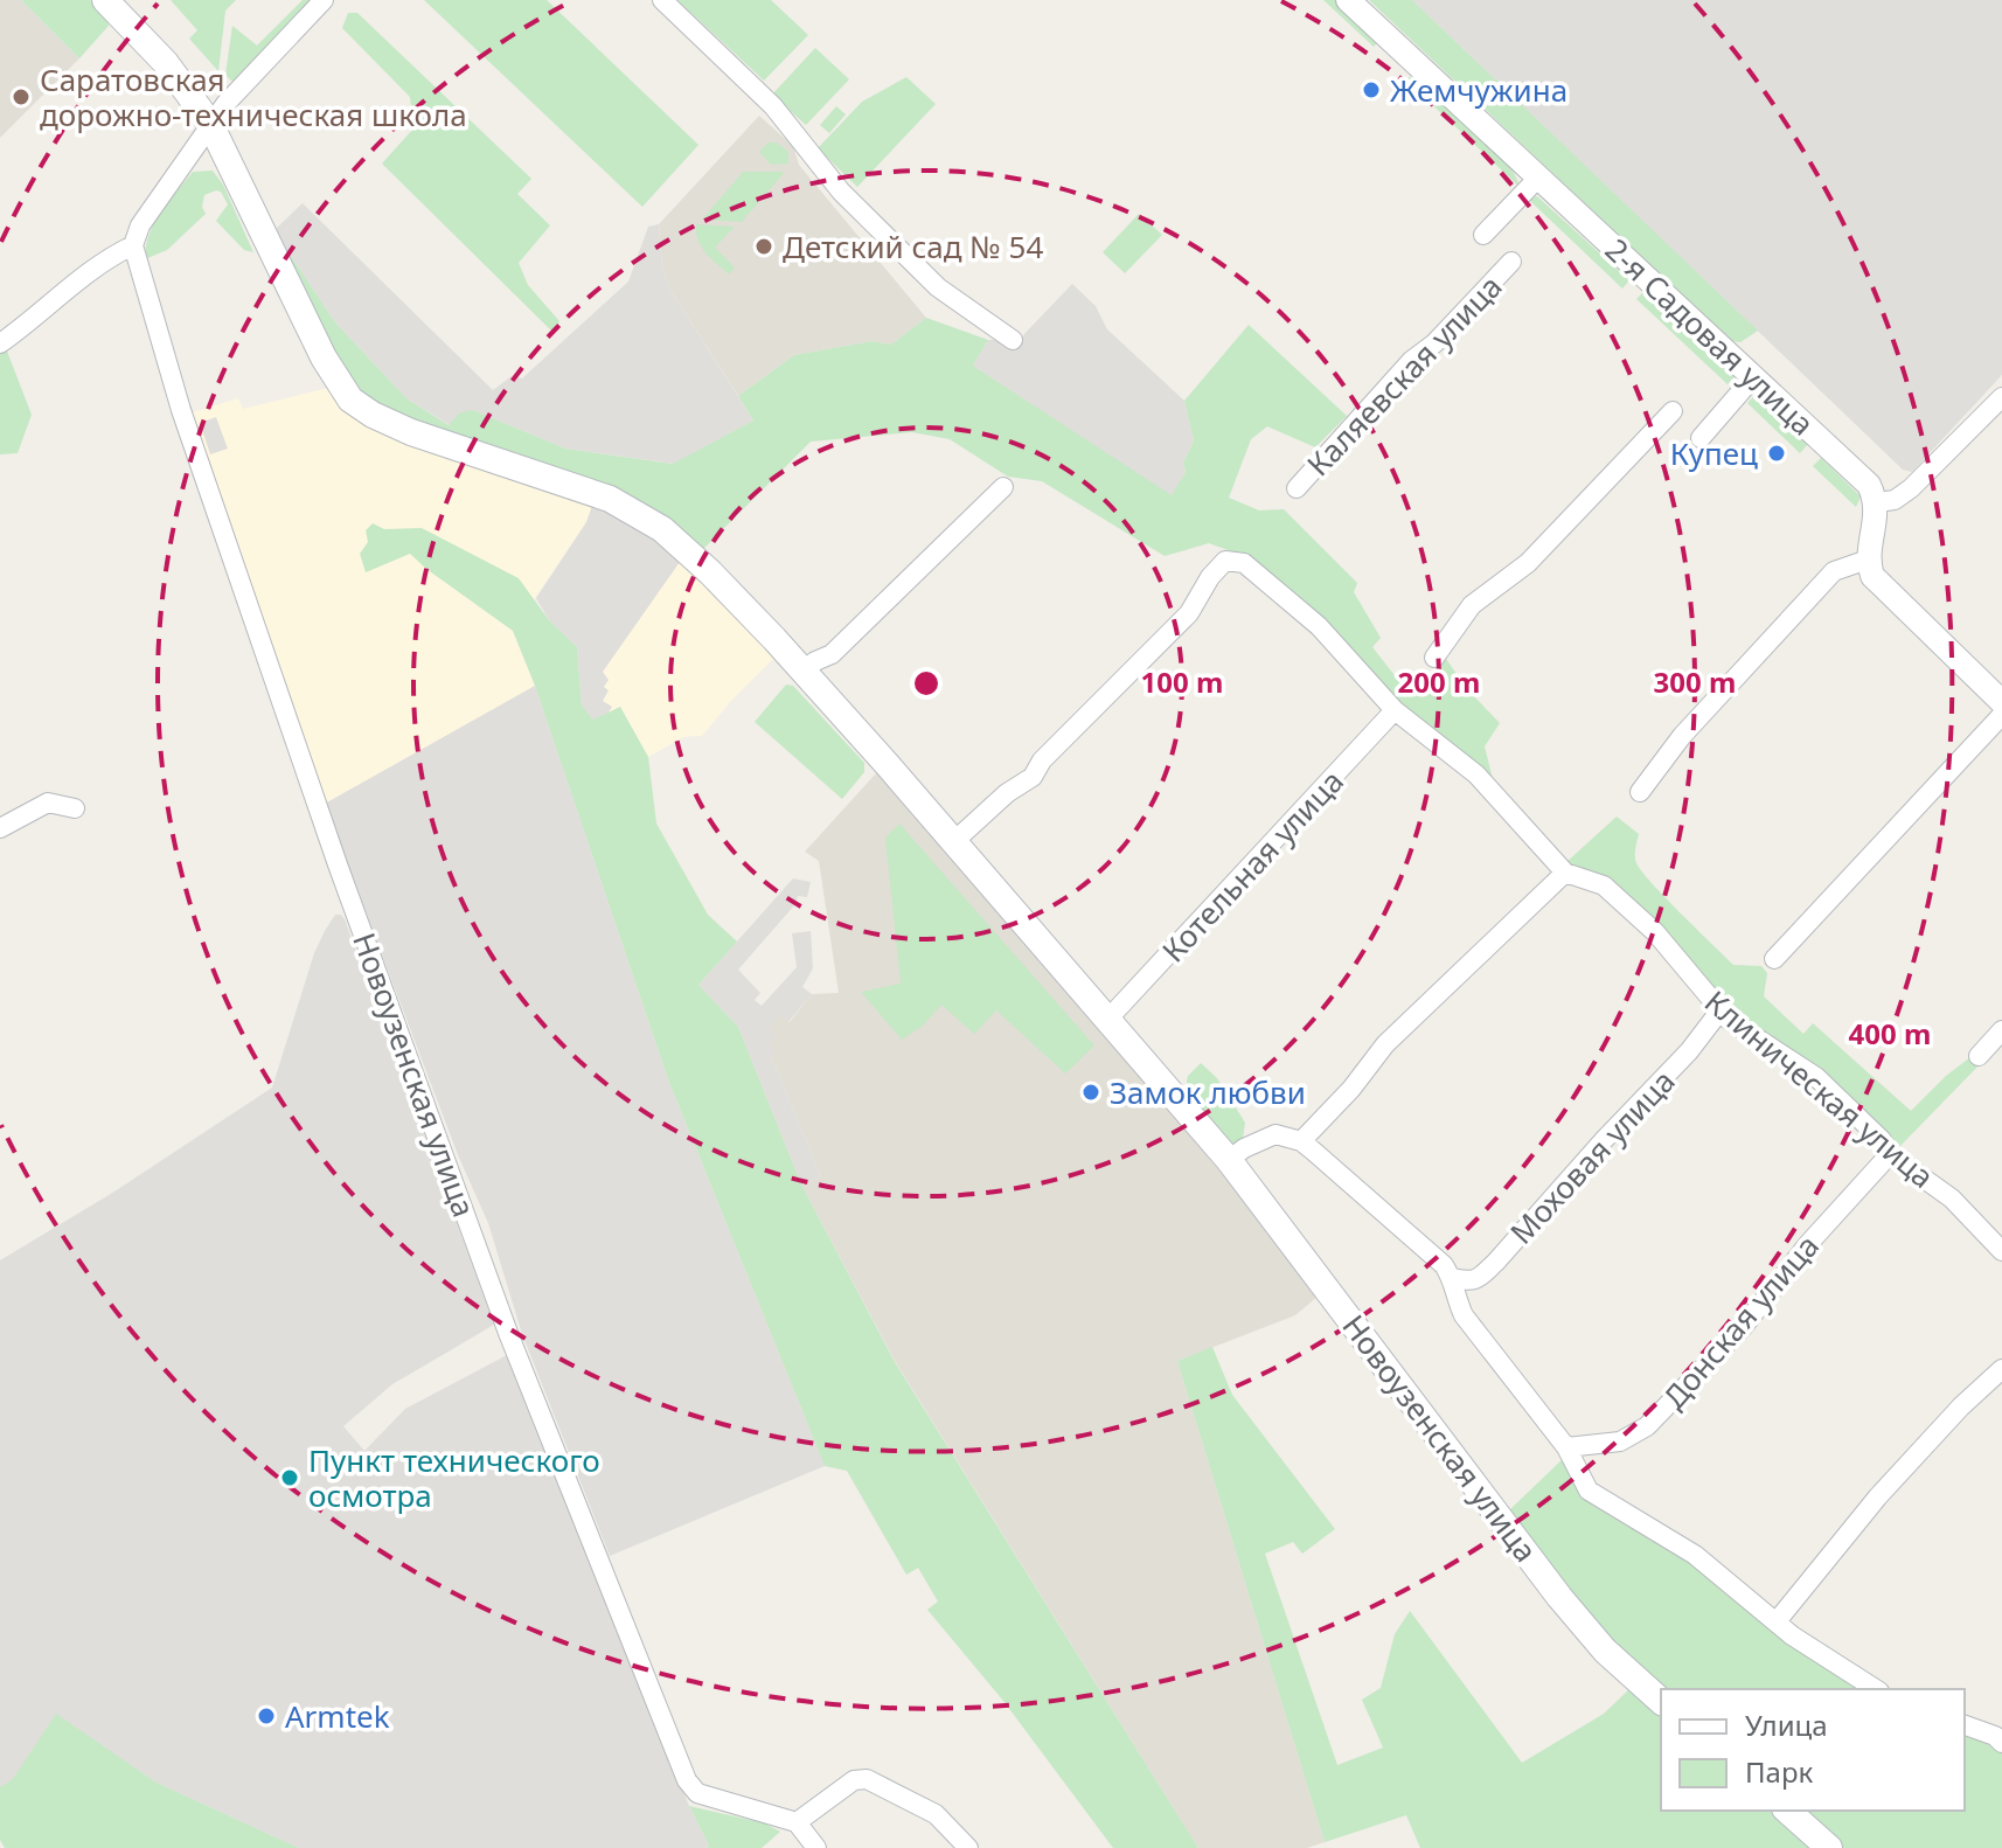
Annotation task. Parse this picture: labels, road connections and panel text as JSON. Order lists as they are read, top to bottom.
{
  "streets": {
    "main road": ["Новоузенская улица"],
    "street": [
      "2-я Садовая улица",
      "Каляевская улица",
      "Котельная улица",
      "Клиническая улица",
      "Моховая улица",
      "Донская улица"
    ]
  },
  "crossings": [
    ["Котельная улица", "Новоузенская улица"],
    ["Котельная улица", "Клиническая улица"],
    ["Новоузенская улица", "Клиническая улица"],
    ["Клиническая улица", "Моховая улица"],
    ["Клиническая улица", "Донская улица"]
  ],
  "places": [
    "Жемчужина",
    "Саратовская дорожно-техническая школа",
    "Детский сад № 54",
    "Купец",
    "Замок любви",
    "Пункт технического осмотра",
    "Armtek"
  ],
  "legend": ["Улица", "Парк"],
  "rings": [
    "100 m",
    "200 m",
    "300 m",
    "400 m"
  ]
}
